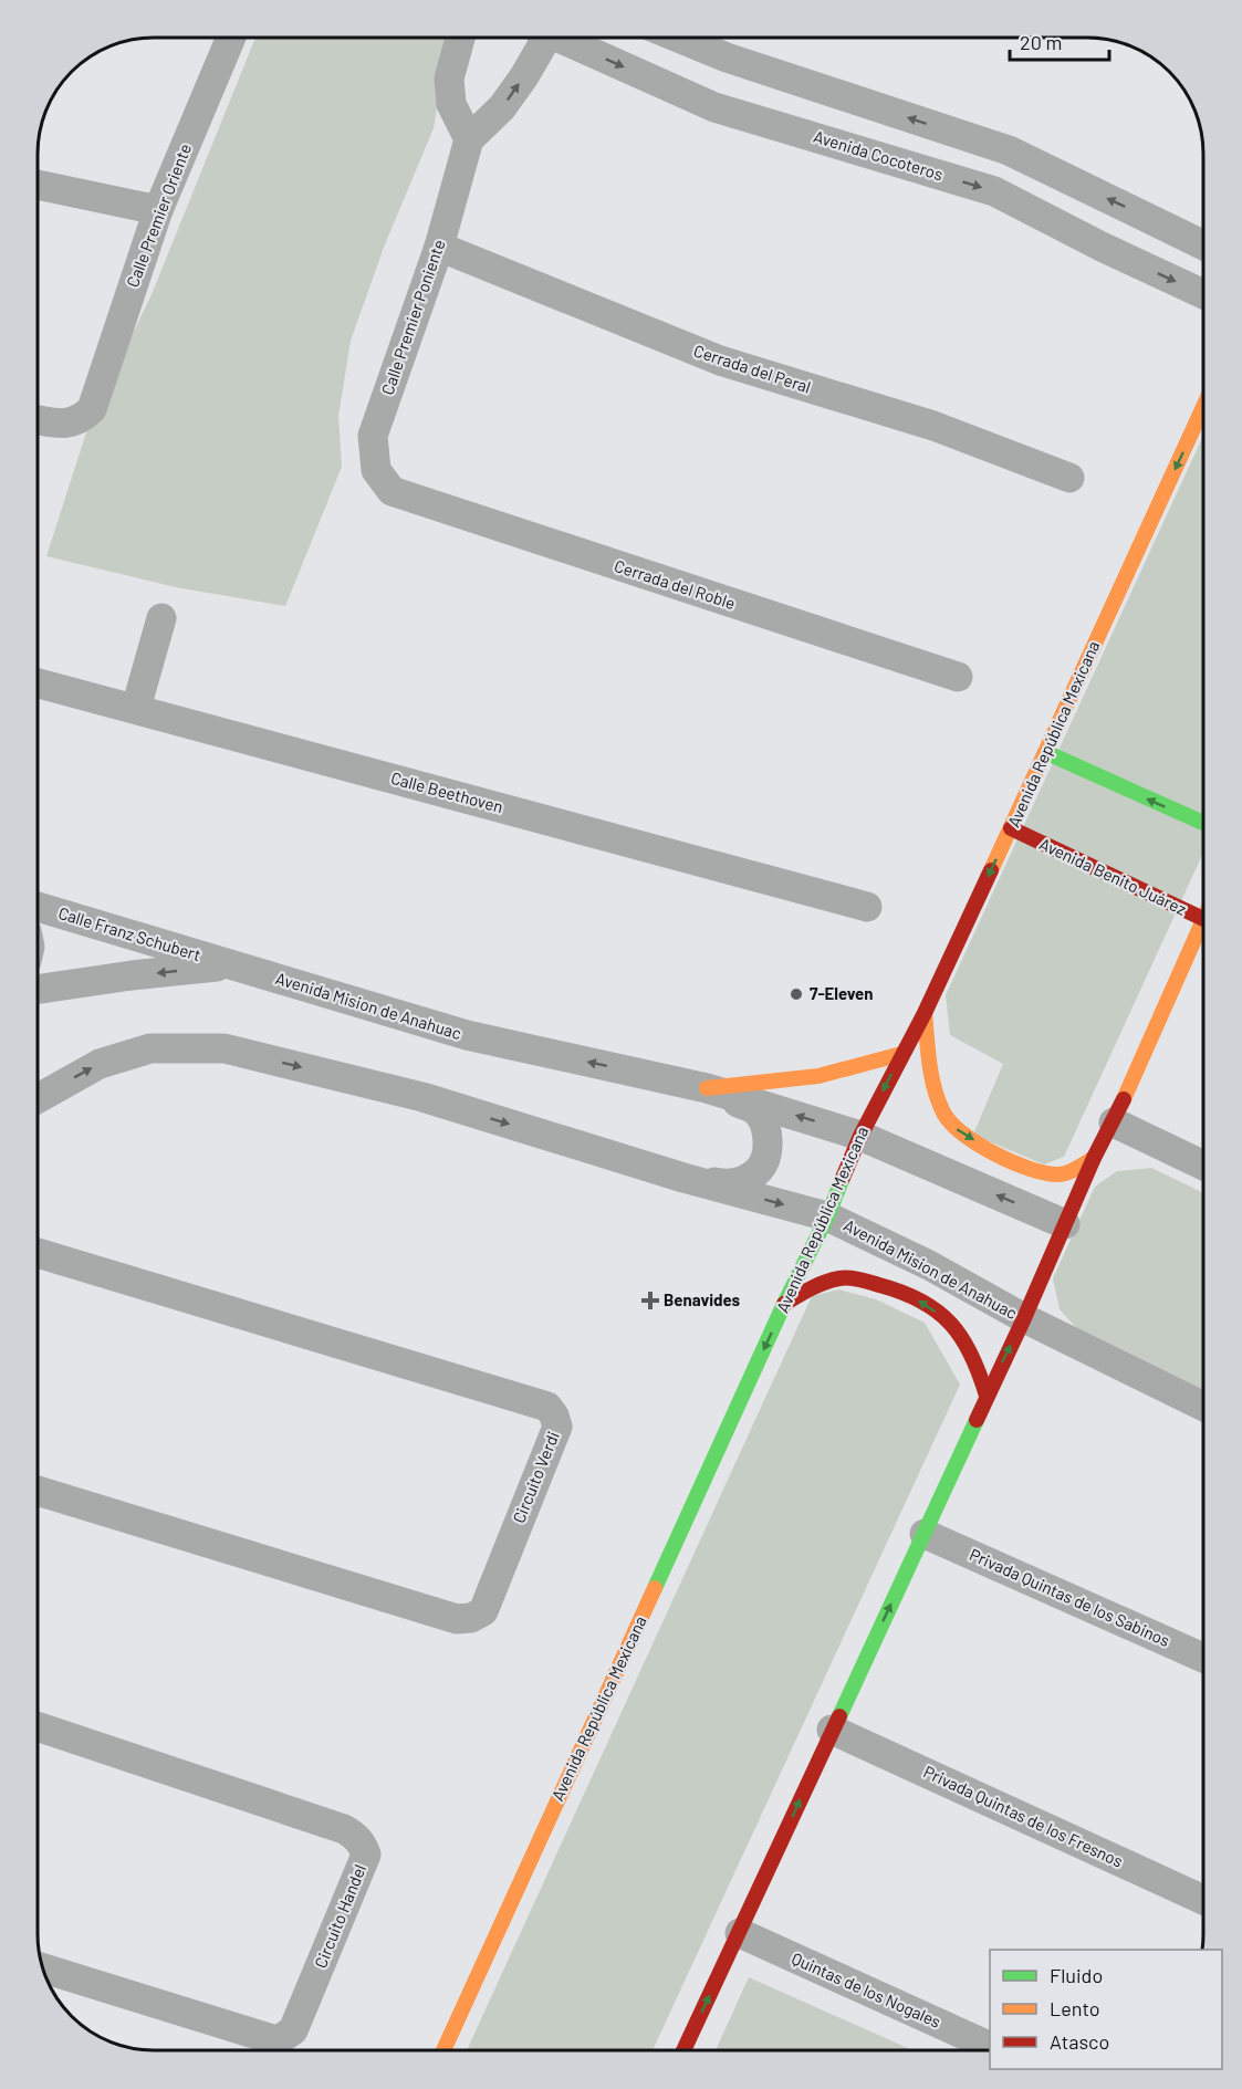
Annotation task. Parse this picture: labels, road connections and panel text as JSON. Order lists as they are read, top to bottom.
{
  "streets": {
    "main road": ["Avenida República Mexicana", "Avenida Benito Juárez"],
    "street": [
      "Avenida Cocoteros",
      "Calle Premier Oriente",
      "Calle Premier Poniente",
      "Cerrada del Peral",
      "Cerrada del Roble",
      "Calle Beethoven",
      "Calle Franz Schubert",
      "Avenida Mision de Anahuac",
      "Circuito Verdi",
      "Privada Quintas de los Sabinos",
      "Privada Quintas de los Fresnos",
      "Circuito Handel",
      "Quintas de los Nogales"
    ]
  },
  "crossings": [
    ["Calle Premier Poniente", "Cerrada del Peral"],
    ["Calle Premier Poniente", "Cerrada del Roble"],
    ["Avenida República Mexicana", "Avenida Benito Juárez"],
    ["Avenida República Mexicana", "Avenida Mision de Anahuac"],
    ["Calle Franz Schubert", "Avenida Mision de Anahuac"]
  ],
  "one_way": ["Avenida República Mexicana"],
  "places": {
    "other": ["7-Eleven"],
    "health": ["Benavides"]
  },
  "legend": ["Fluido", "Lento", "Atasco"],
  "scale_bar": "20 m"
}
